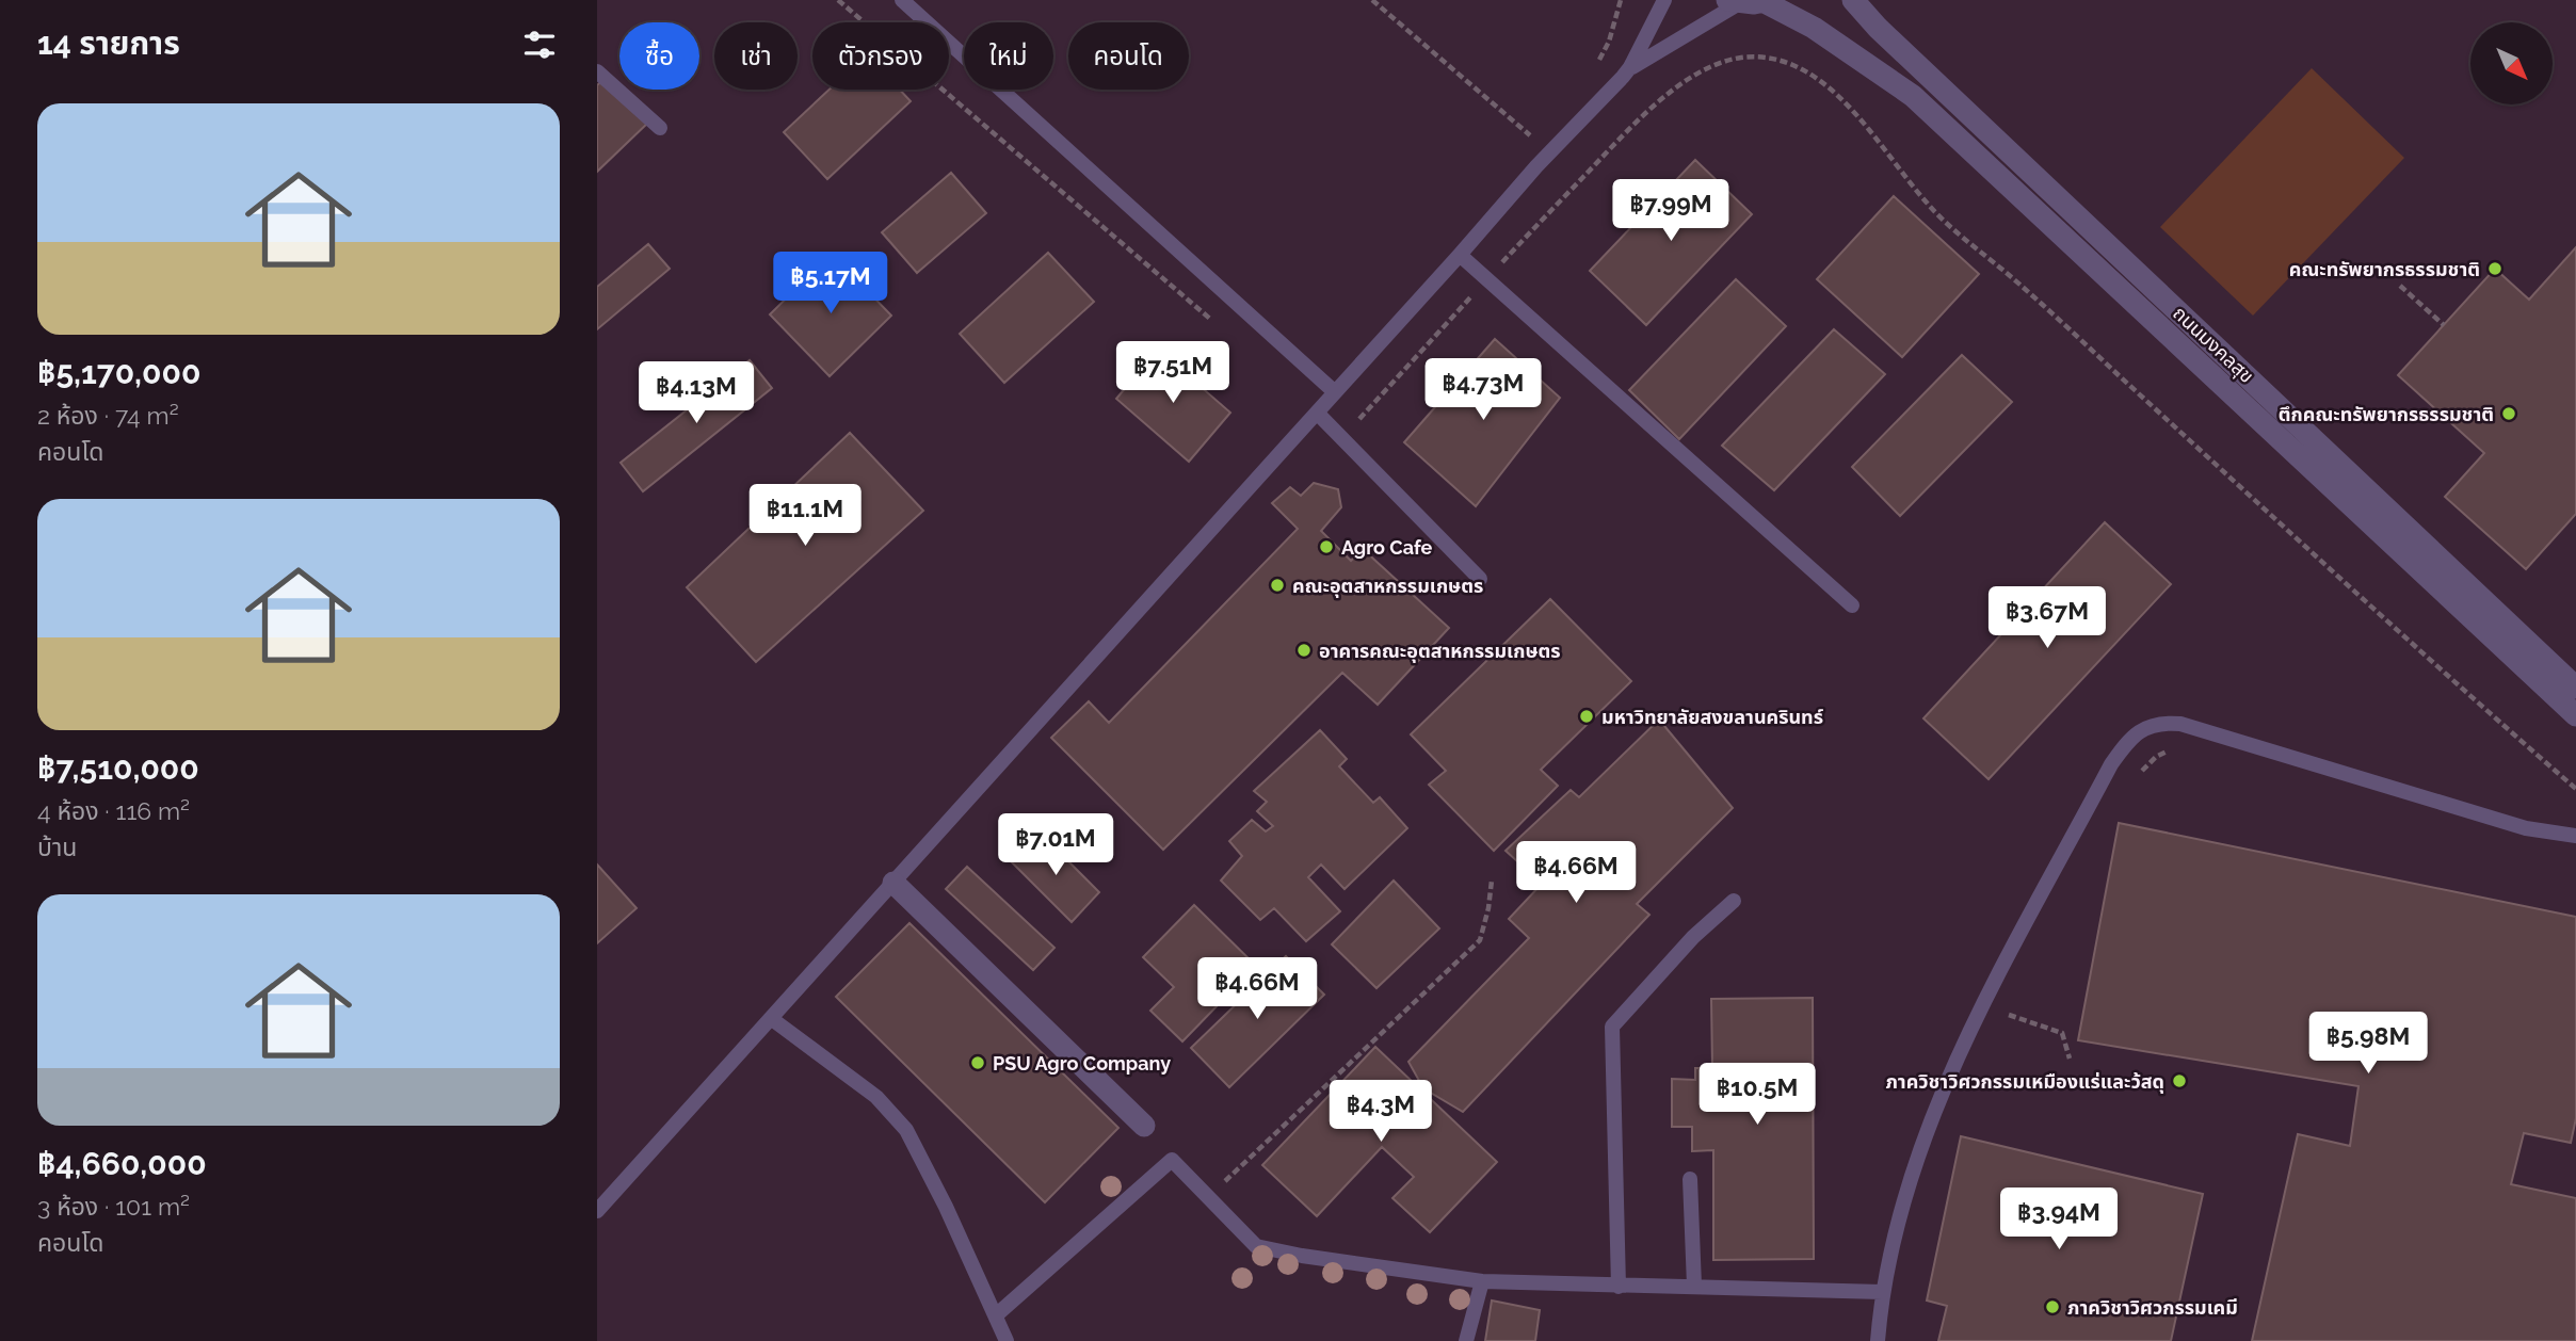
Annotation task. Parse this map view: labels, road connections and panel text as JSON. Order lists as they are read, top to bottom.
{
  "streets": {
    "street": ["ถนนมงคลสุข"]
  },
  "places": [
    "คณะทรัพยากรธรรมชาติ",
    "ตึกคณะทรัพยากรธรรมชาติ",
    "Agro Cafe",
    "คณะอุตสาหกรรมเกษตร",
    "อาคารคณะอุตสาหกรรมเกษตร",
    "มหาวิทยาลัยสงขลานครินทร์",
    "PSU Agro Company",
    "ภาควิชาวิศวกรรมเหมืองแร่และว้สดุ",
    "ภาควิชาวิศวกรรมเคมี"
  ],
  "north": "bottom right",
  "page": {
    "heading": "14 รายการ",
    "chip": [
      "ซื้อ",
      "เช่า",
      "ตัวกรอง",
      "ใหม่",
      "คอนโด"
    ],
    "list": [
      {
        "name": "฿5,170,000",
        "note": "2 ห้อง · 74 m² · คอนโด"
      },
      {
        "name": "฿7,510,000",
        "note": "4 ห้อง · 116 m² · บ้าน"
      },
      {
        "name": "฿4,660,000",
        "note": "3 ห้อง · 101 m² · คอนโด"
      }
    ],
    "price": [
      "฿7.99M",
      "฿5.17M",
      "฿7.51M",
      "฿4.73M",
      "฿4.13M",
      "฿11.1M",
      "฿3.67M",
      "฿7.01M",
      "฿4.66M",
      "฿4.66M",
      "฿5.98M",
      "฿10.5M",
      "฿4.3M",
      "฿3.94M"
    ]
  }
}
